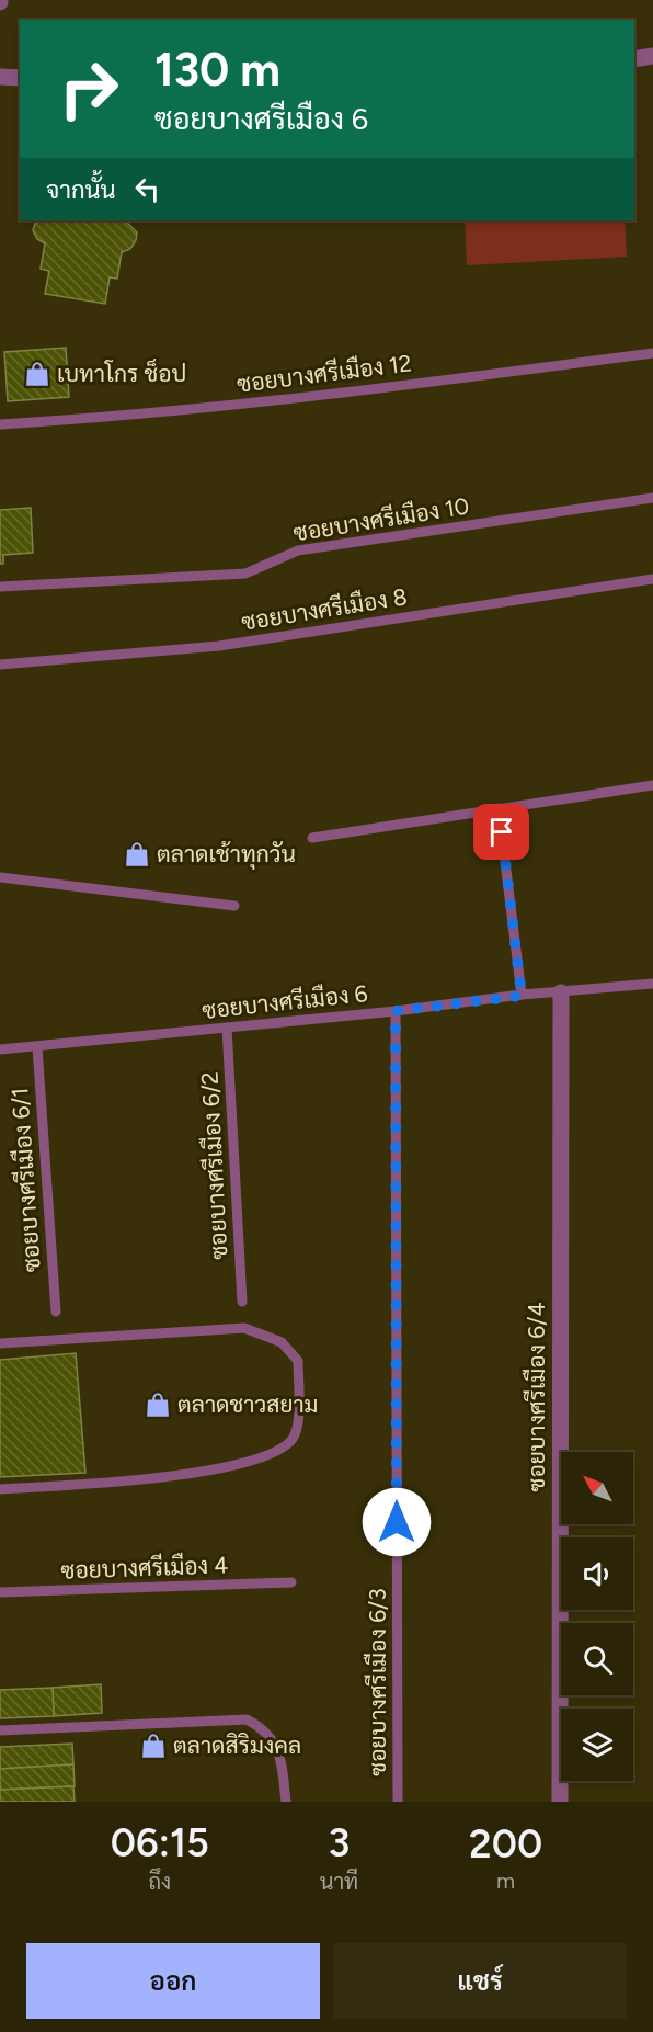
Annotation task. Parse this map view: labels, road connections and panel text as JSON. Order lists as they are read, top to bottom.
{
  "streets": {
    "street": ["ซอยบางศรีเมือง 6/4"],
    "lane": [
      "ซอยบางศรีเมือง 12",
      "ซอยบางศรีเมือง 10",
      "ซอยบางศรีเมือง 8",
      "ซอยบางศรีเมือง 6",
      "ซอยบางศรีเมือง 6/2",
      "ซอยบางศรีเมือง 6/1",
      "ซอยบางศรีเมือง 4",
      "ซอยบางศรีเมือง 6/3"
    ]
  },
  "crossings": [
    ["ซอยบางศรีเมือง 6", "ซอยบางศรีเมือง 6/2"],
    ["ซอยบางศรีเมือง 6", "ซอยบางศรีเมือง 6/1"],
    ["ซอยบางศรีเมือง 6", "ซอยบางศรีเมือง 6/4"],
    ["ซอยบางศรีเมือง 6", "ซอยบางศรีเมือง 6/3"]
  ],
  "places": {
    "shop": [
      "เบทาโกร ช็อป",
      "ตลาดเช้าทุกวัน",
      "ตลาดชาวสยาม",
      "ตลาดสิริมงคล"
    ]
  },
  "north": "top left",
  "page": {
    "turn": ["130 m", "ซอยบางศรีเมือง 6"],
    "then": "จากนั้น",
    "eta": [
      "06:15",
      "ถึง",
      "3",
      "นาที",
      "200",
      "m"
    ],
    "buttons": ["ออก", "แชร์"]
  }
}
